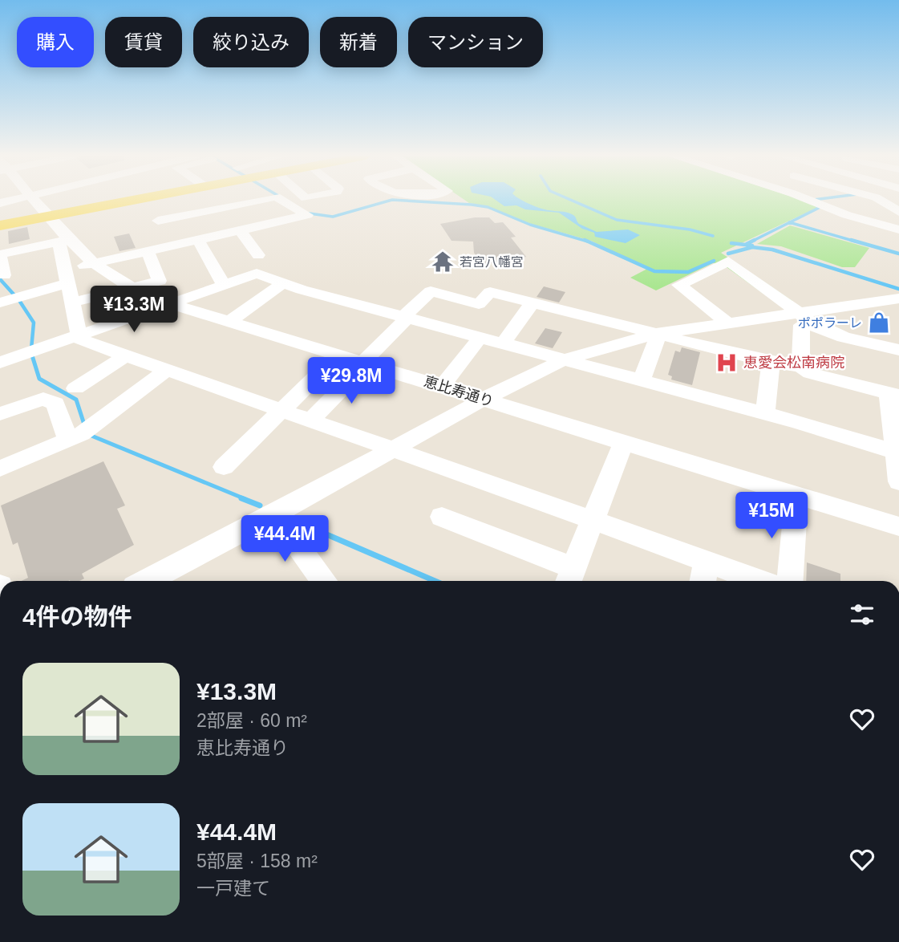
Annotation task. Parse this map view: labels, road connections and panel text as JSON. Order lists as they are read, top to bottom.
{
  "streets": {
    "street": ["恵比寿通り"]
  },
  "places": {
    "temple": ["若宮八幡宮"],
    "shop": ["ポポラーレ"],
    "hospital": ["恵愛会松南病院"]
  },
  "page": {
    "chip": [
      "購入",
      "賃貸",
      "絞り込み",
      "新着",
      "マンション"
    ],
    "price": [
      "¥13.3M",
      "¥29.8M",
      "¥15M",
      "¥44.4M"
    ],
    "heading": "4件の物件",
    "list": [
      {
        "name": "¥13.3M",
        "note": "2部屋 · 60 m² · 恵比寿通り"
      },
      {
        "name": "¥44.4M",
        "note": "5部屋 · 158 m² · 一戸建て"
      }
    ]
  }
}
